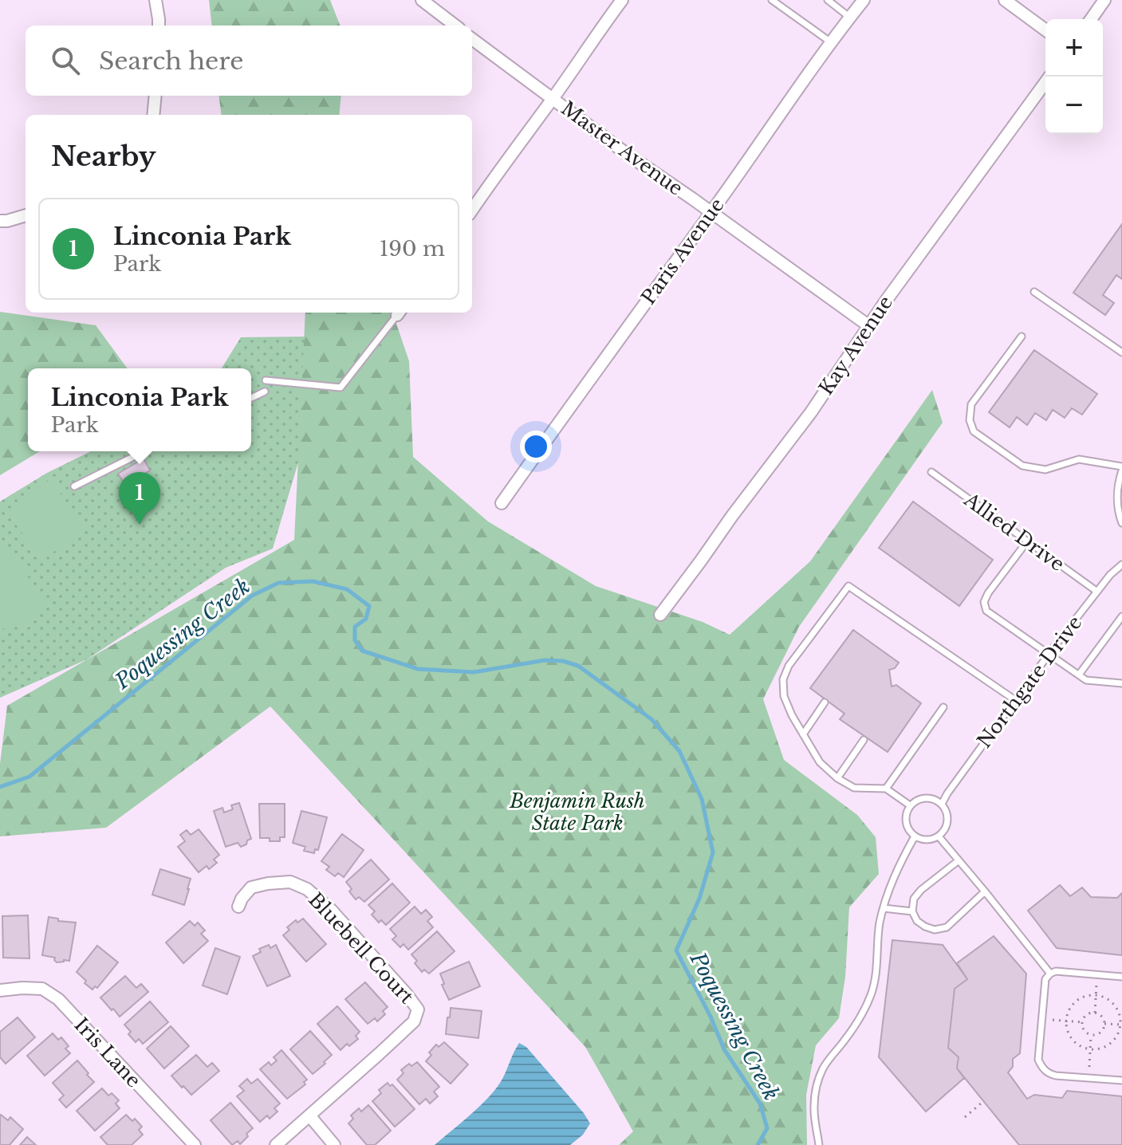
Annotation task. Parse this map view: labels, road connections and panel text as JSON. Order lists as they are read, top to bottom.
{
  "streets": {
    "street": [
      "Master Avenue",
      "Paris Avenue",
      "Kay Avenue",
      "Bluebell Court",
      "Iris Lane"
    ],
    "lane": ["Allied Drive", "Northgate Drive"]
  },
  "crossings": [
    ["Master Avenue", "Paris Avenue"],
    ["Master Avenue", "Kay Avenue"],
    ["Allied Drive", "Northgate Drive"]
  ],
  "water": ["Poquessing Creek"],
  "parks": ["Benjamin Rush State Park"],
  "page": {
    "map_buttons": ["+", "−"],
    "search": "Search here",
    "heading": "Nearby",
    "list": [
      {
        "mark": "1",
        "name": "Linconia Park",
        "note": "Park",
        "value": "190 m"
      }
    ],
    "popup": ["Linconia Park", "Park"],
    "pins": "1"
  }
}
